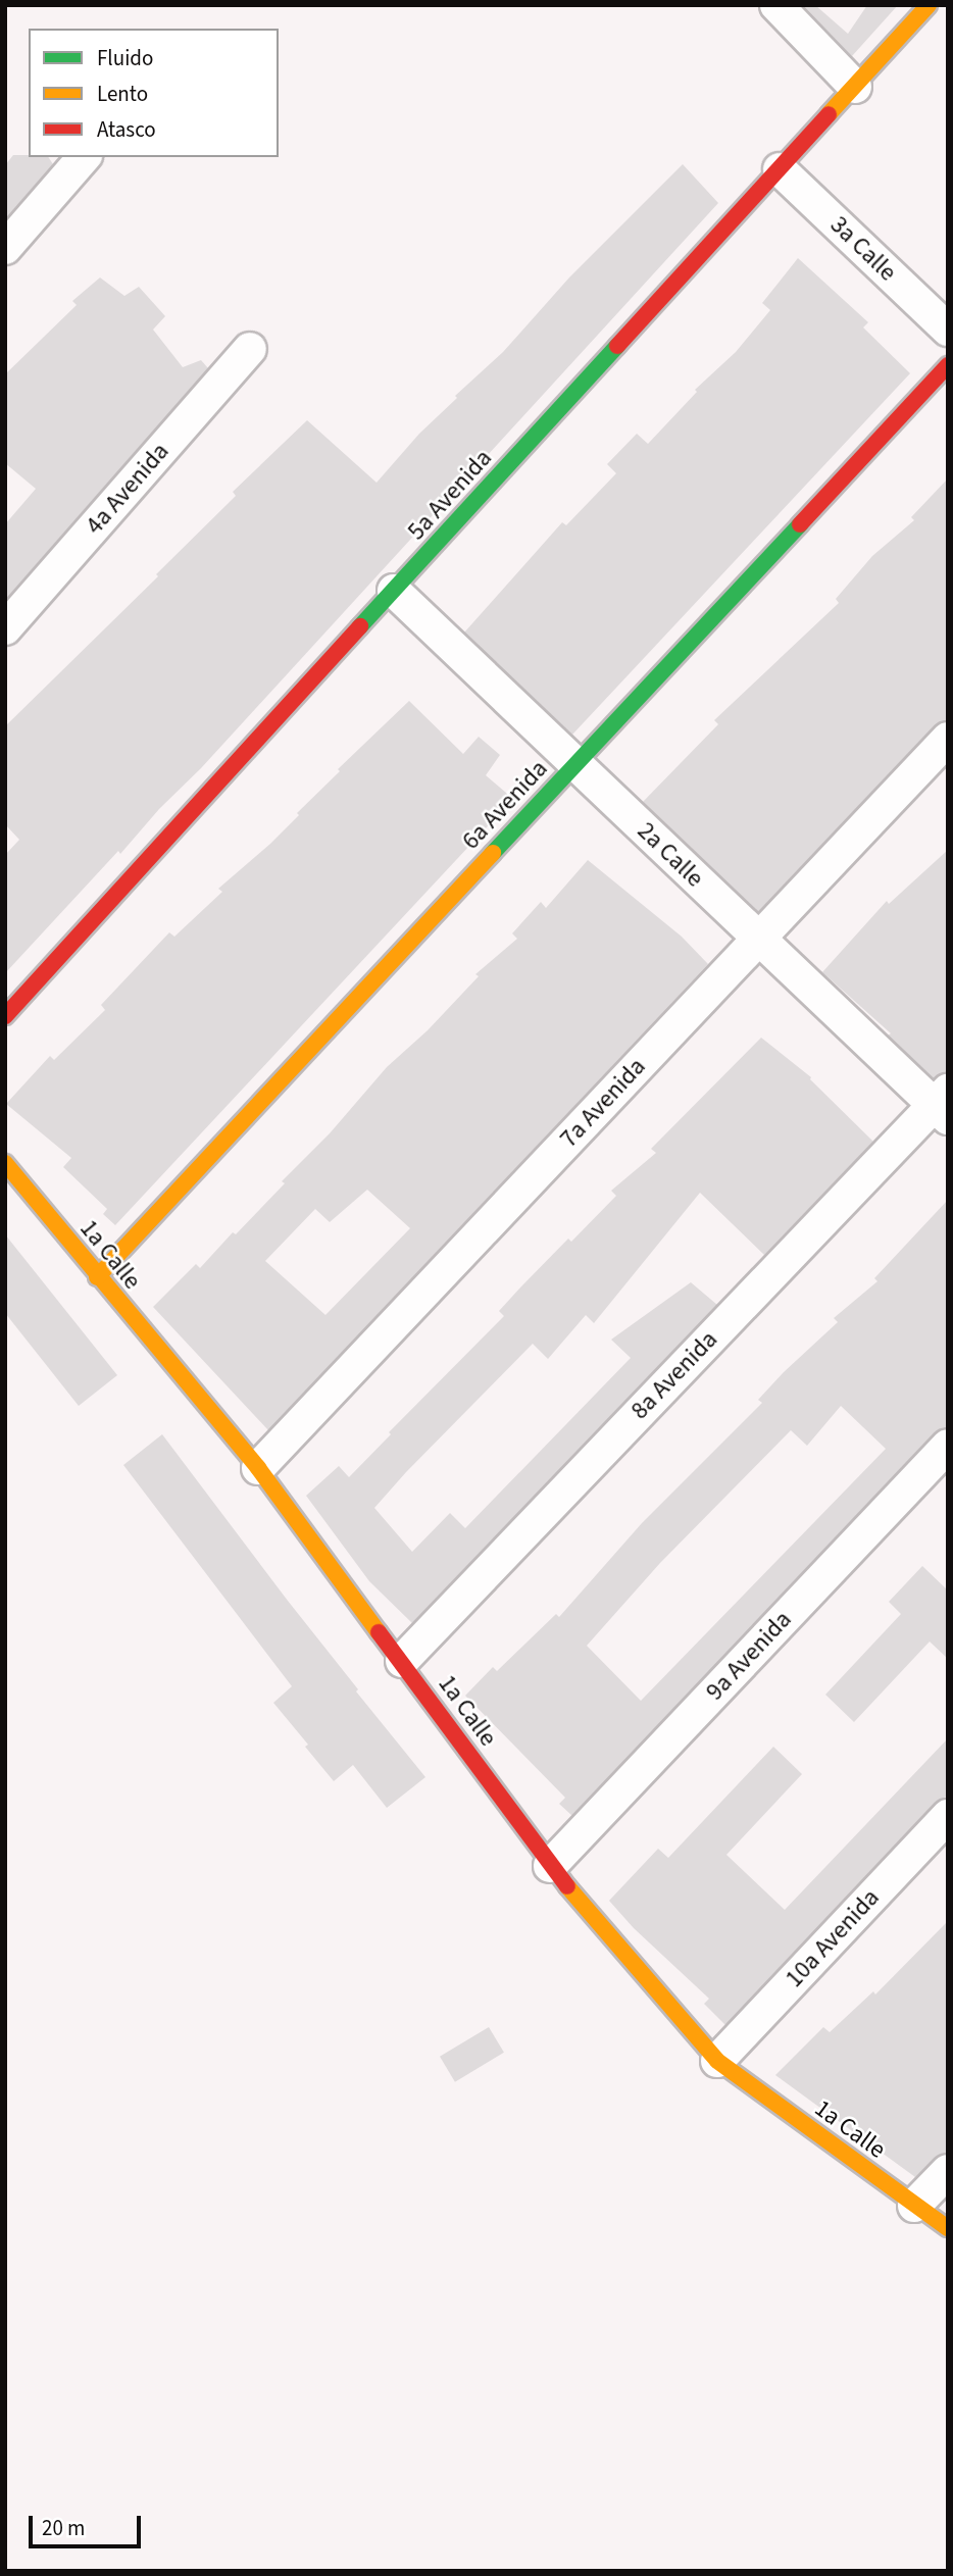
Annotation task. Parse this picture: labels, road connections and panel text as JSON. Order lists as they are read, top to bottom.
{
  "streets": {
    "street": [
      "3a Calle",
      "4a Avenida",
      "5a Avenida",
      "6a Avenida",
      "2a Calle",
      "7a Avenida",
      "1a Calle",
      "8a Avenida",
      "9a Avenida",
      "10a Avenida"
    ]
  },
  "crossings": [
    ["3a Calle", "5a Avenida"],
    ["5a Avenida", "2a Calle"],
    ["6a Avenida", "2a Calle"],
    ["6a Avenida", "1a Calle"],
    ["2a Calle", "7a Avenida"],
    ["2a Calle", "8a Avenida"],
    ["7a Avenida", "1a Calle"],
    ["1a Calle", "8a Avenida"],
    ["1a Calle", "9a Avenida"],
    ["1a Calle", "10a Avenida"]
  ],
  "legend": ["Fluido", "Lento", "Atasco"],
  "scale_bar": "20 m"
}
